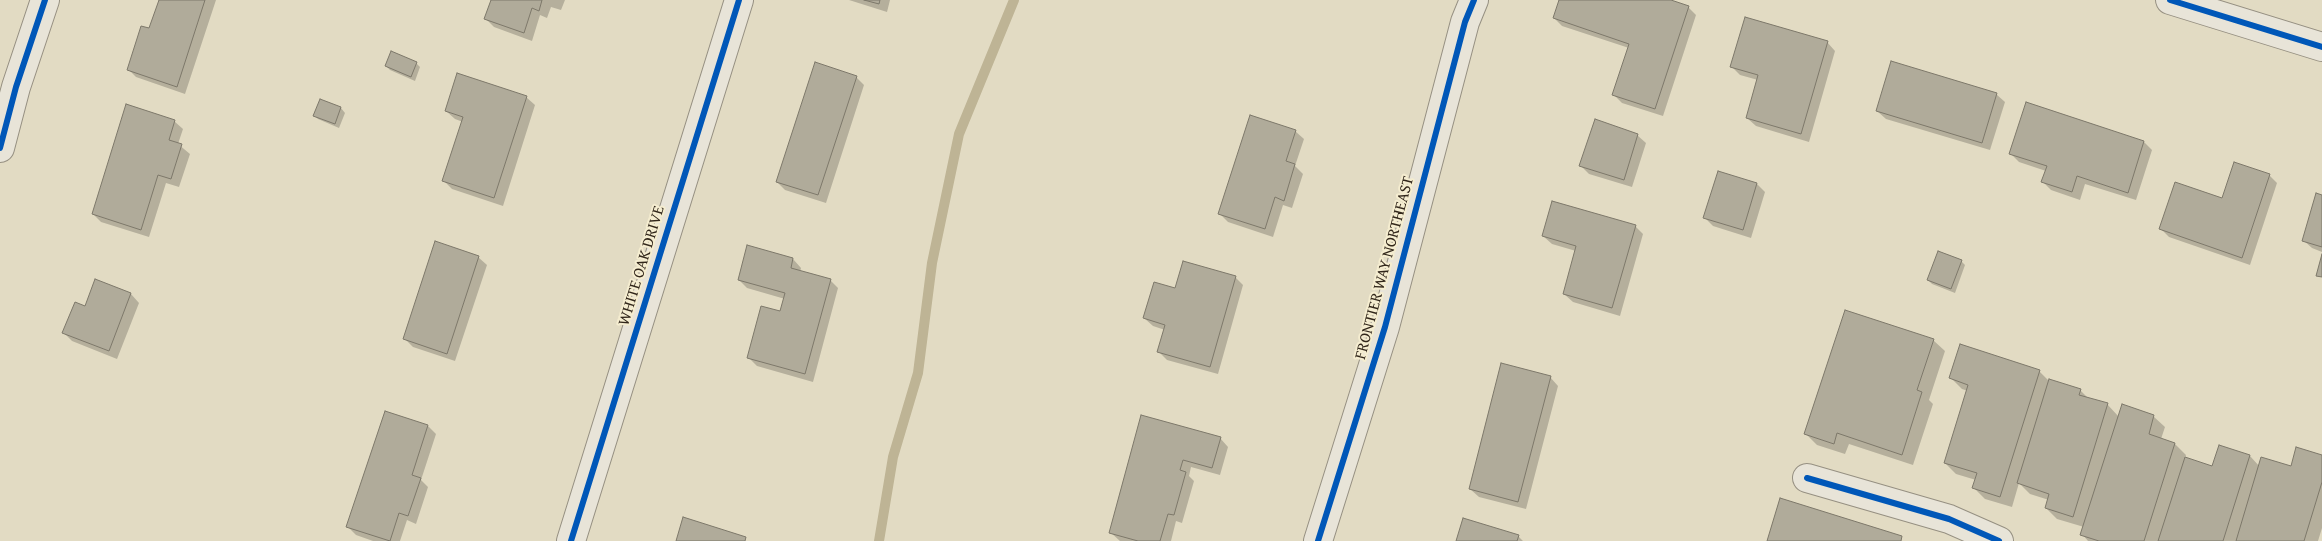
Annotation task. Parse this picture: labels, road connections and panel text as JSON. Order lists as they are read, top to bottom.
{
  "streets": {
    "street": ["WHITE OAK DRIVE", "FRONTIER WAY NORTHEAST"]
  }
}
